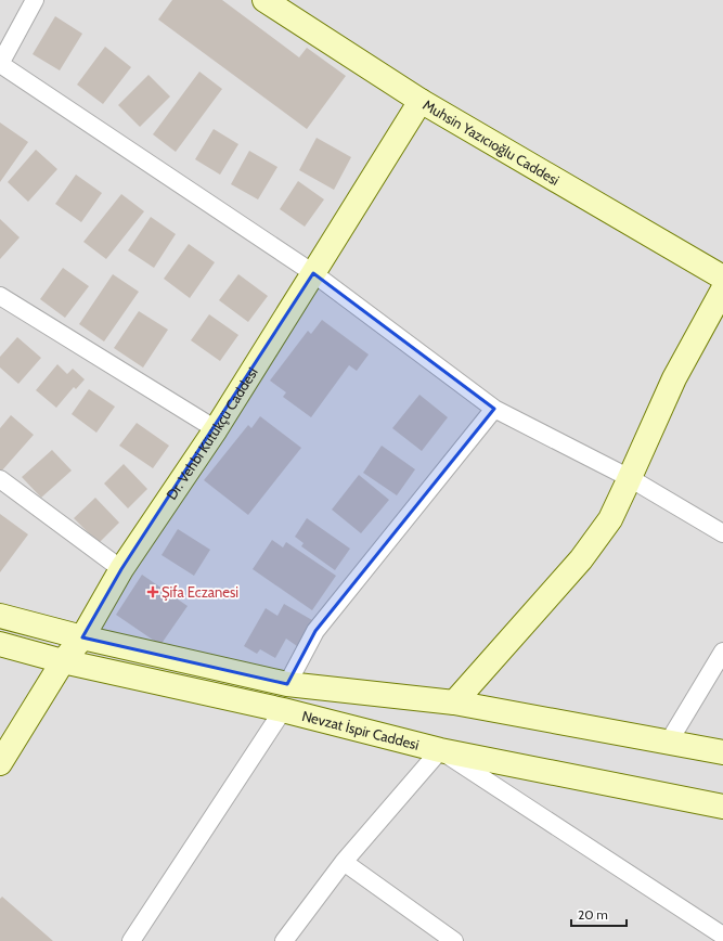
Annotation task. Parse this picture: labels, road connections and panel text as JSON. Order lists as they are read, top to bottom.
{
  "streets": {
    "street": ["Muhsin Yazıcıoğlu Caddesi", "Dr. Vehbi Kütükçü Caddesi", "Nevzat İspir Caddesi"]
  },
  "crossings": [
    ["Muhsin Yazıcıoğlu Caddesi", "Dr. Vehbi Kütükçü Caddesi"],
    ["Dr. Vehbi Kütükçü Caddesi", "Nevzat İspir Caddesi"]
  ],
  "places": {
    "health": ["Şifa Eczanesi"]
  },
  "scale_bar": "20 m"
}
